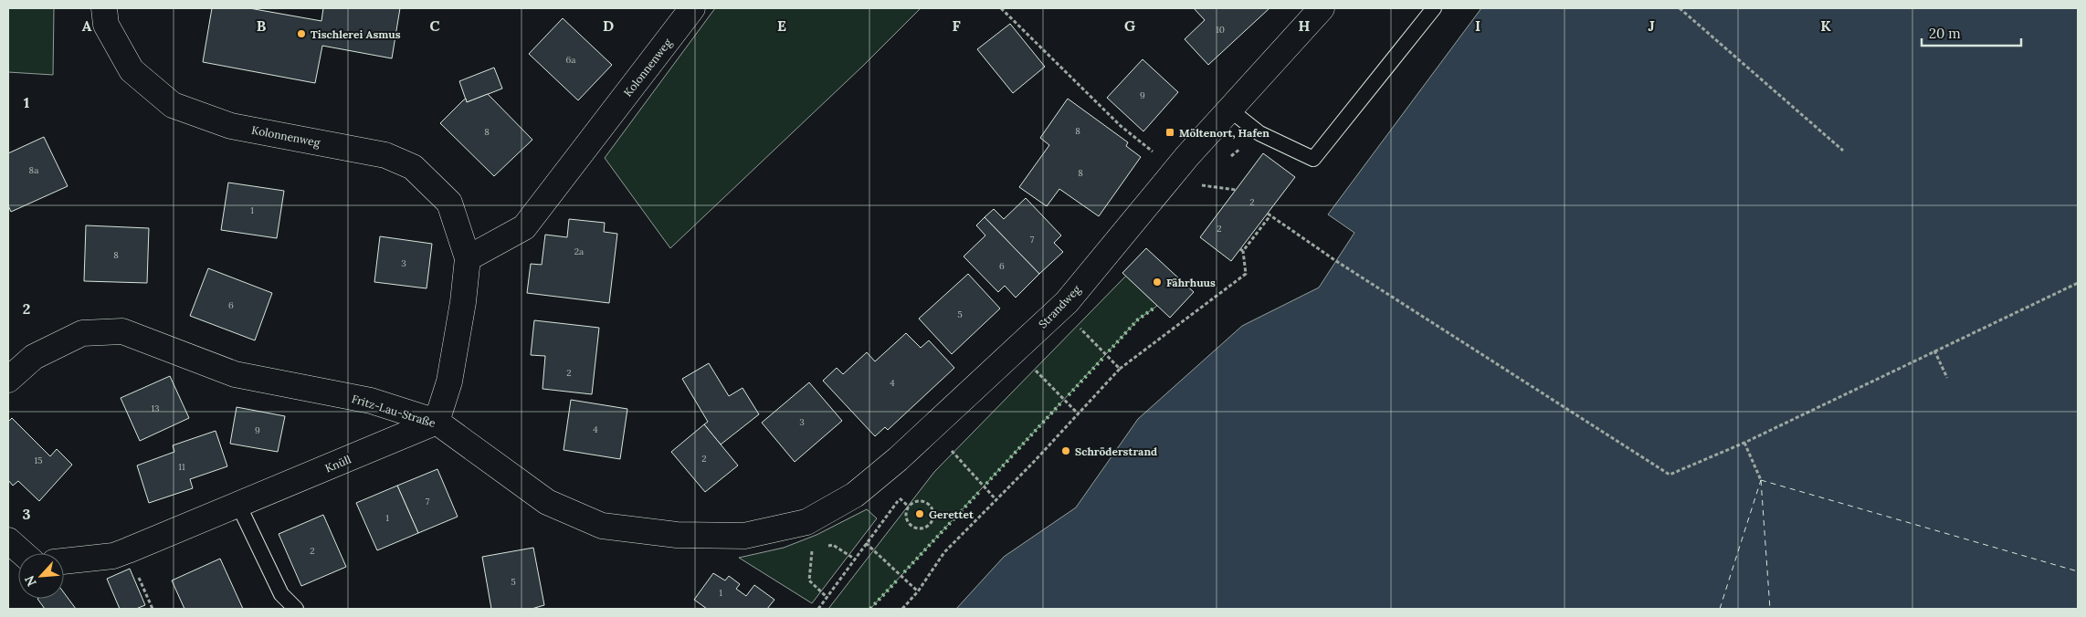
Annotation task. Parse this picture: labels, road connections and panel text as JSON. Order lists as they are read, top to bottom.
{
  "streets": {
    "street": [
      "Kolonnenweg",
      "Strandweg",
      "Fritz-Lau-Straße",
      "Knüll"
    ]
  },
  "crossings": [
    ["Kolonnenweg", "Fritz-Lau-Straße"],
    ["Kolonnenweg", "Knüll"],
    ["Strandweg", "Fritz-Lau-Straße"],
    ["Fritz-Lau-Straße", "Knüll"]
  ],
  "places": {
    "other": [
      "Tischlerei Asmus",
      "Fährhuus",
      "Schröderstrand",
      "Gerettet"
    ],
    "transit": ["Möltenort, Hafen"]
  },
  "house_numbers": [
    "10",
    "6a",
    "9",
    "8",
    "8",
    "8a",
    "8",
    "2",
    "1",
    "2",
    "7",
    "2a",
    "8",
    "3",
    "6",
    "6",
    "5",
    "2",
    "4",
    "13",
    "3",
    "4",
    "9",
    "2",
    "15",
    "11",
    "7",
    "1",
    "2",
    "5",
    "1"
  ],
  "scale_bar": "20 m",
  "north": "bottom left",
  "grid": {
    "columns": [
      "A",
      "B",
      "C",
      "D",
      "E",
      "F",
      "G",
      "H",
      "I",
      "J",
      "K"
    ],
    "rows": ["1", "2", "3"]
  }
}
